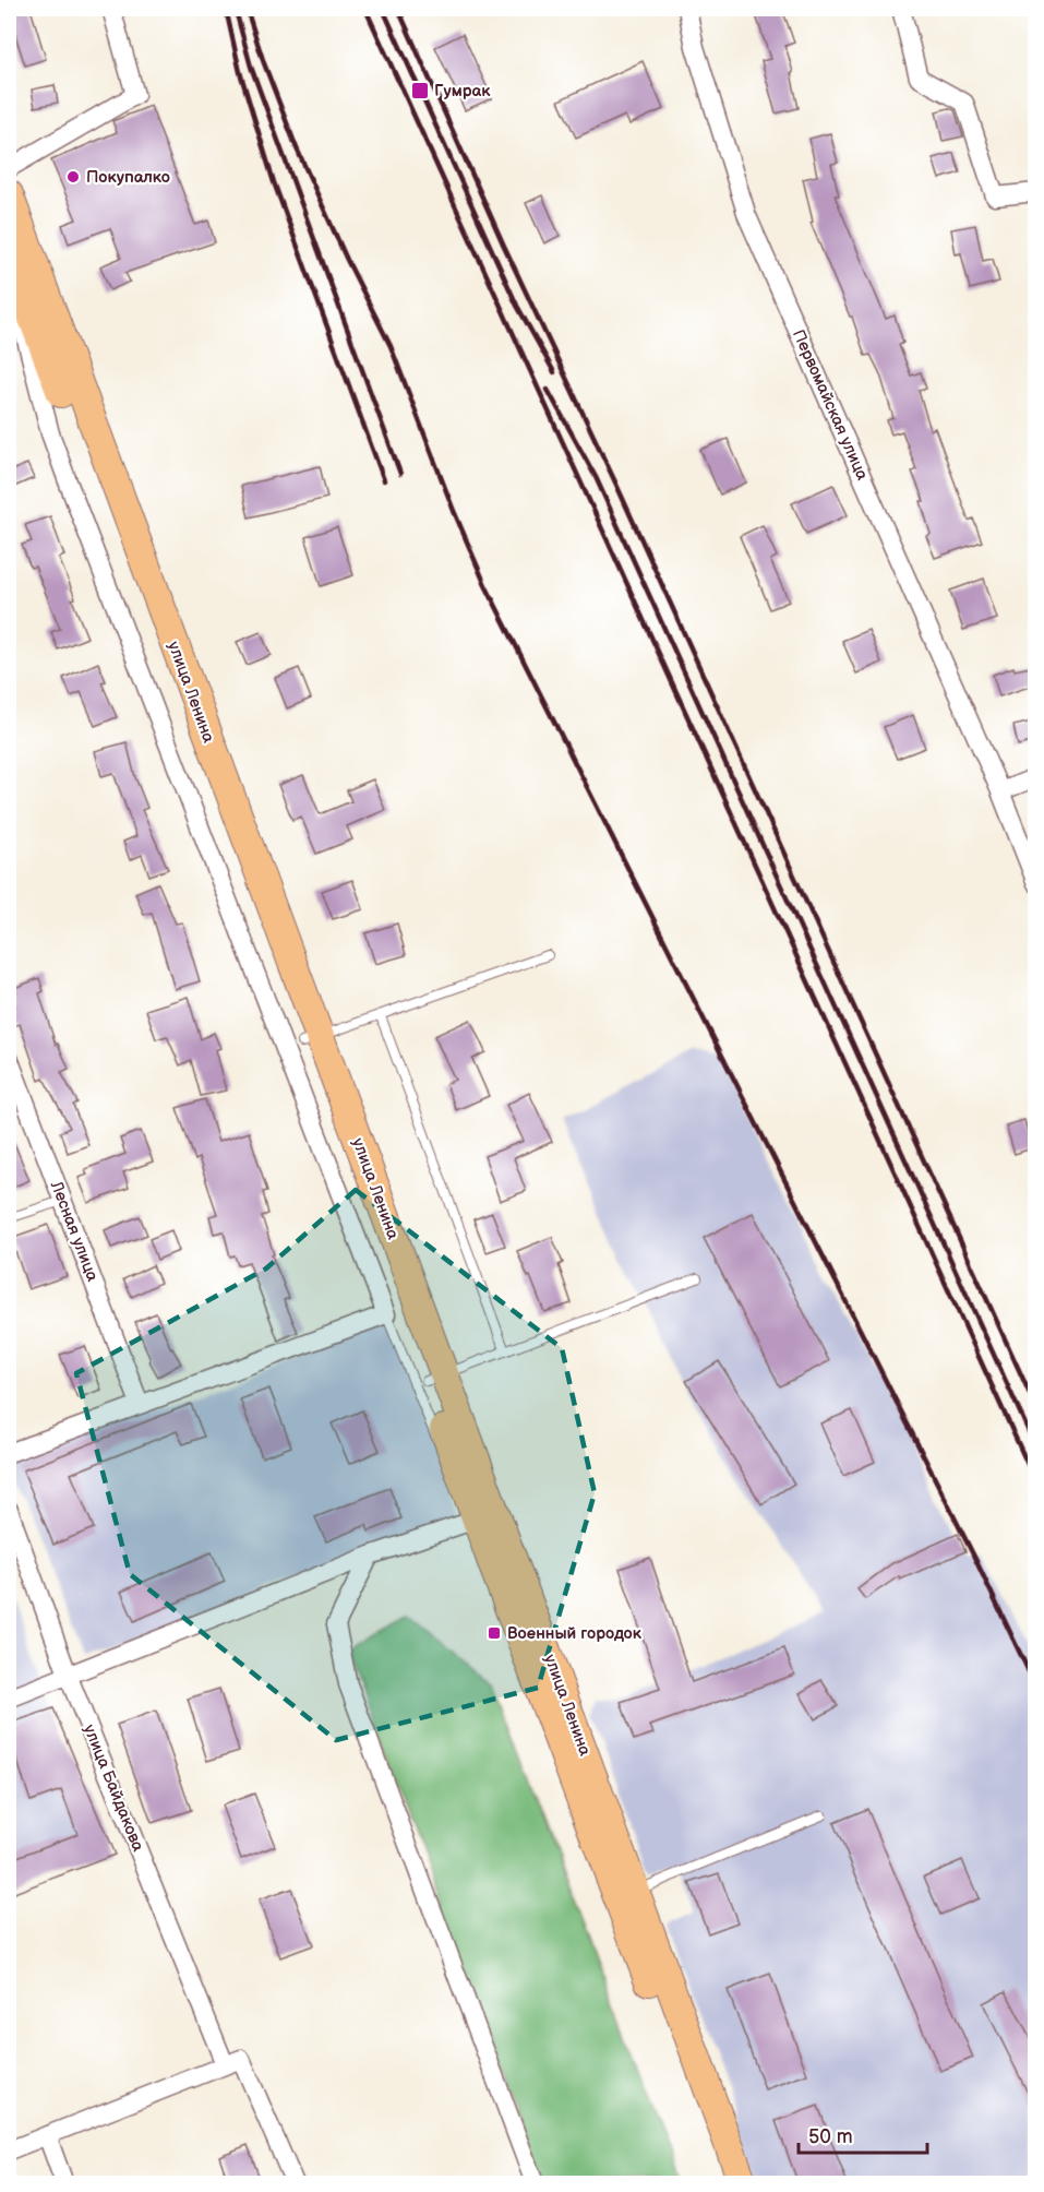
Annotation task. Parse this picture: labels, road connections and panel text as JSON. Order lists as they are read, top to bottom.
{
  "streets": {
    "main road": ["улица Ленина"],
    "street": ["Первомайская улица", "Лесная улица", "улица Байдакова"]
  },
  "places": {
    "transit": ["Гумрак", "Военный городок"],
    "other": ["Покупалко"]
  },
  "scale_bar": "50 m"
}
